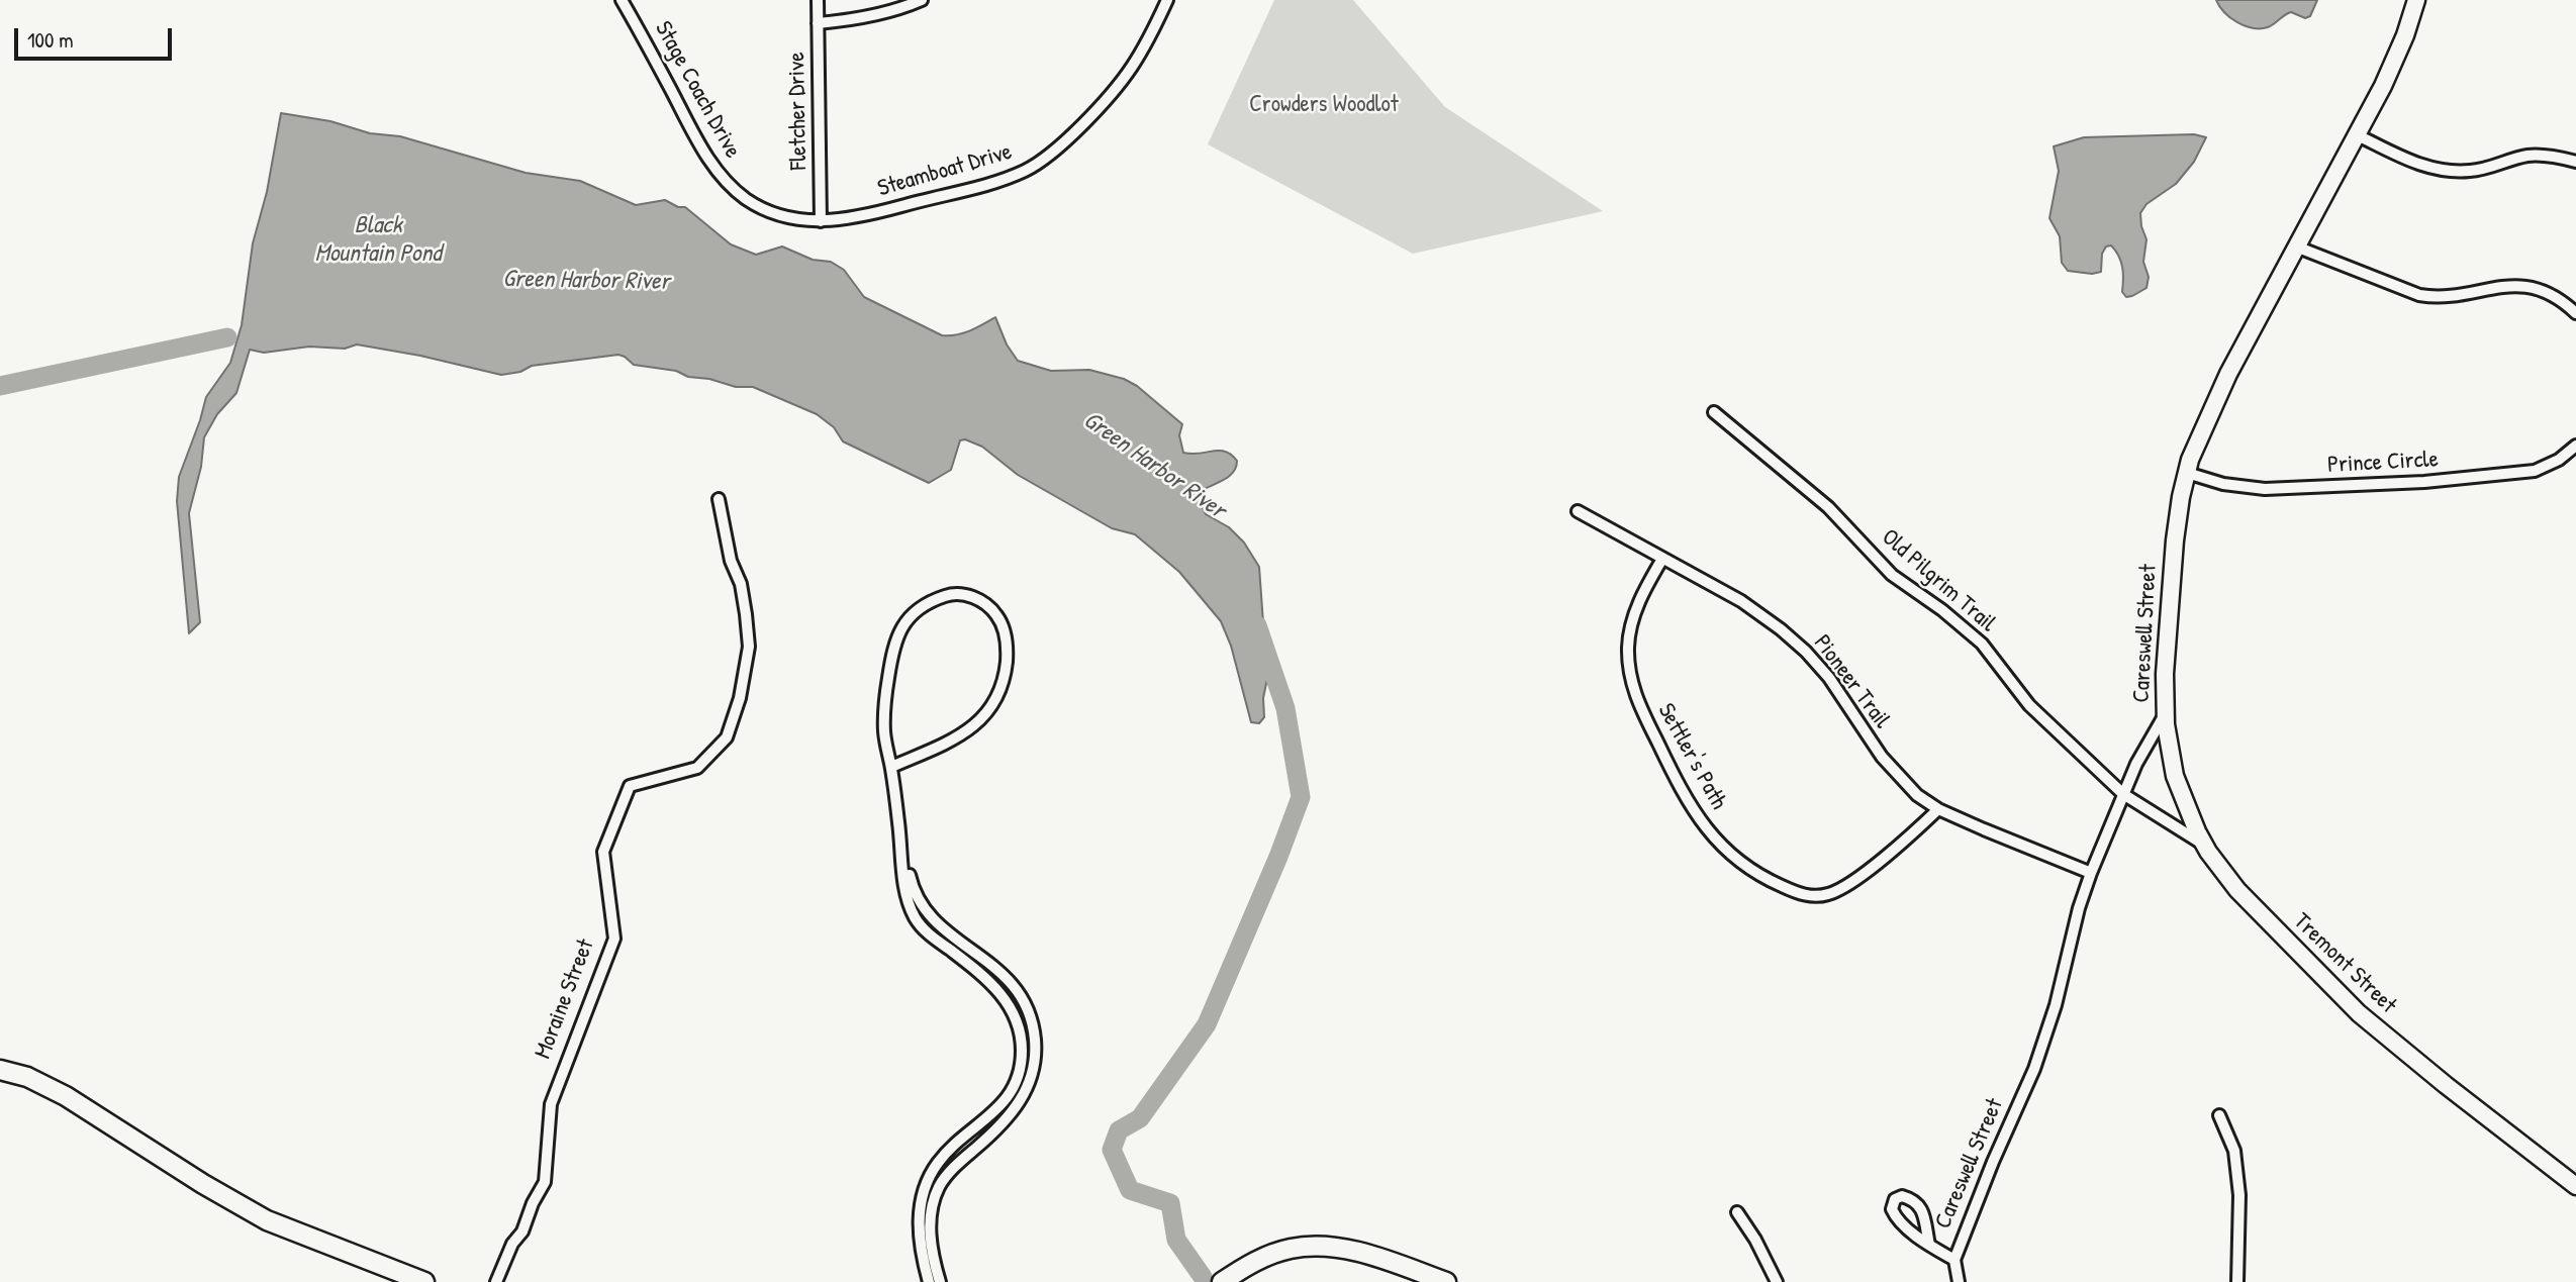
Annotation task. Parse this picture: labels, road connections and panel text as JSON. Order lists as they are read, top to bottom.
{
  "streets": {
    "main road": ["Careswell Street", "Tremont Street"],
    "street": [
      "Stage Coach Drive",
      "Fletcher Drive",
      "Steamboat Drive",
      "Prince Circle",
      "Old Pilgrim Trail",
      "Pioneer Trail",
      "Settler's Path",
      "Moraine Street"
    ]
  },
  "crossings": [
    ["Stage Coach Drive", "Fletcher Drive"],
    ["Stage Coach Drive", "Steamboat Drive"],
    ["Fletcher Drive", "Steamboat Drive"],
    ["Prince Circle", "Careswell Street"],
    ["Old Pilgrim Trail", "Careswell Street"],
    ["Old Pilgrim Trail", "Tremont Street"],
    ["Careswell Street", "Pioneer Trail"],
    ["Careswell Street", "Tremont Street"],
    ["Pioneer Trail", "Settler's Path"]
  ],
  "water": ["Black Mountain Pond", "Green Harbor River"],
  "parks": ["Crowders Woodlot"],
  "scale_bar": "100 m"
}
